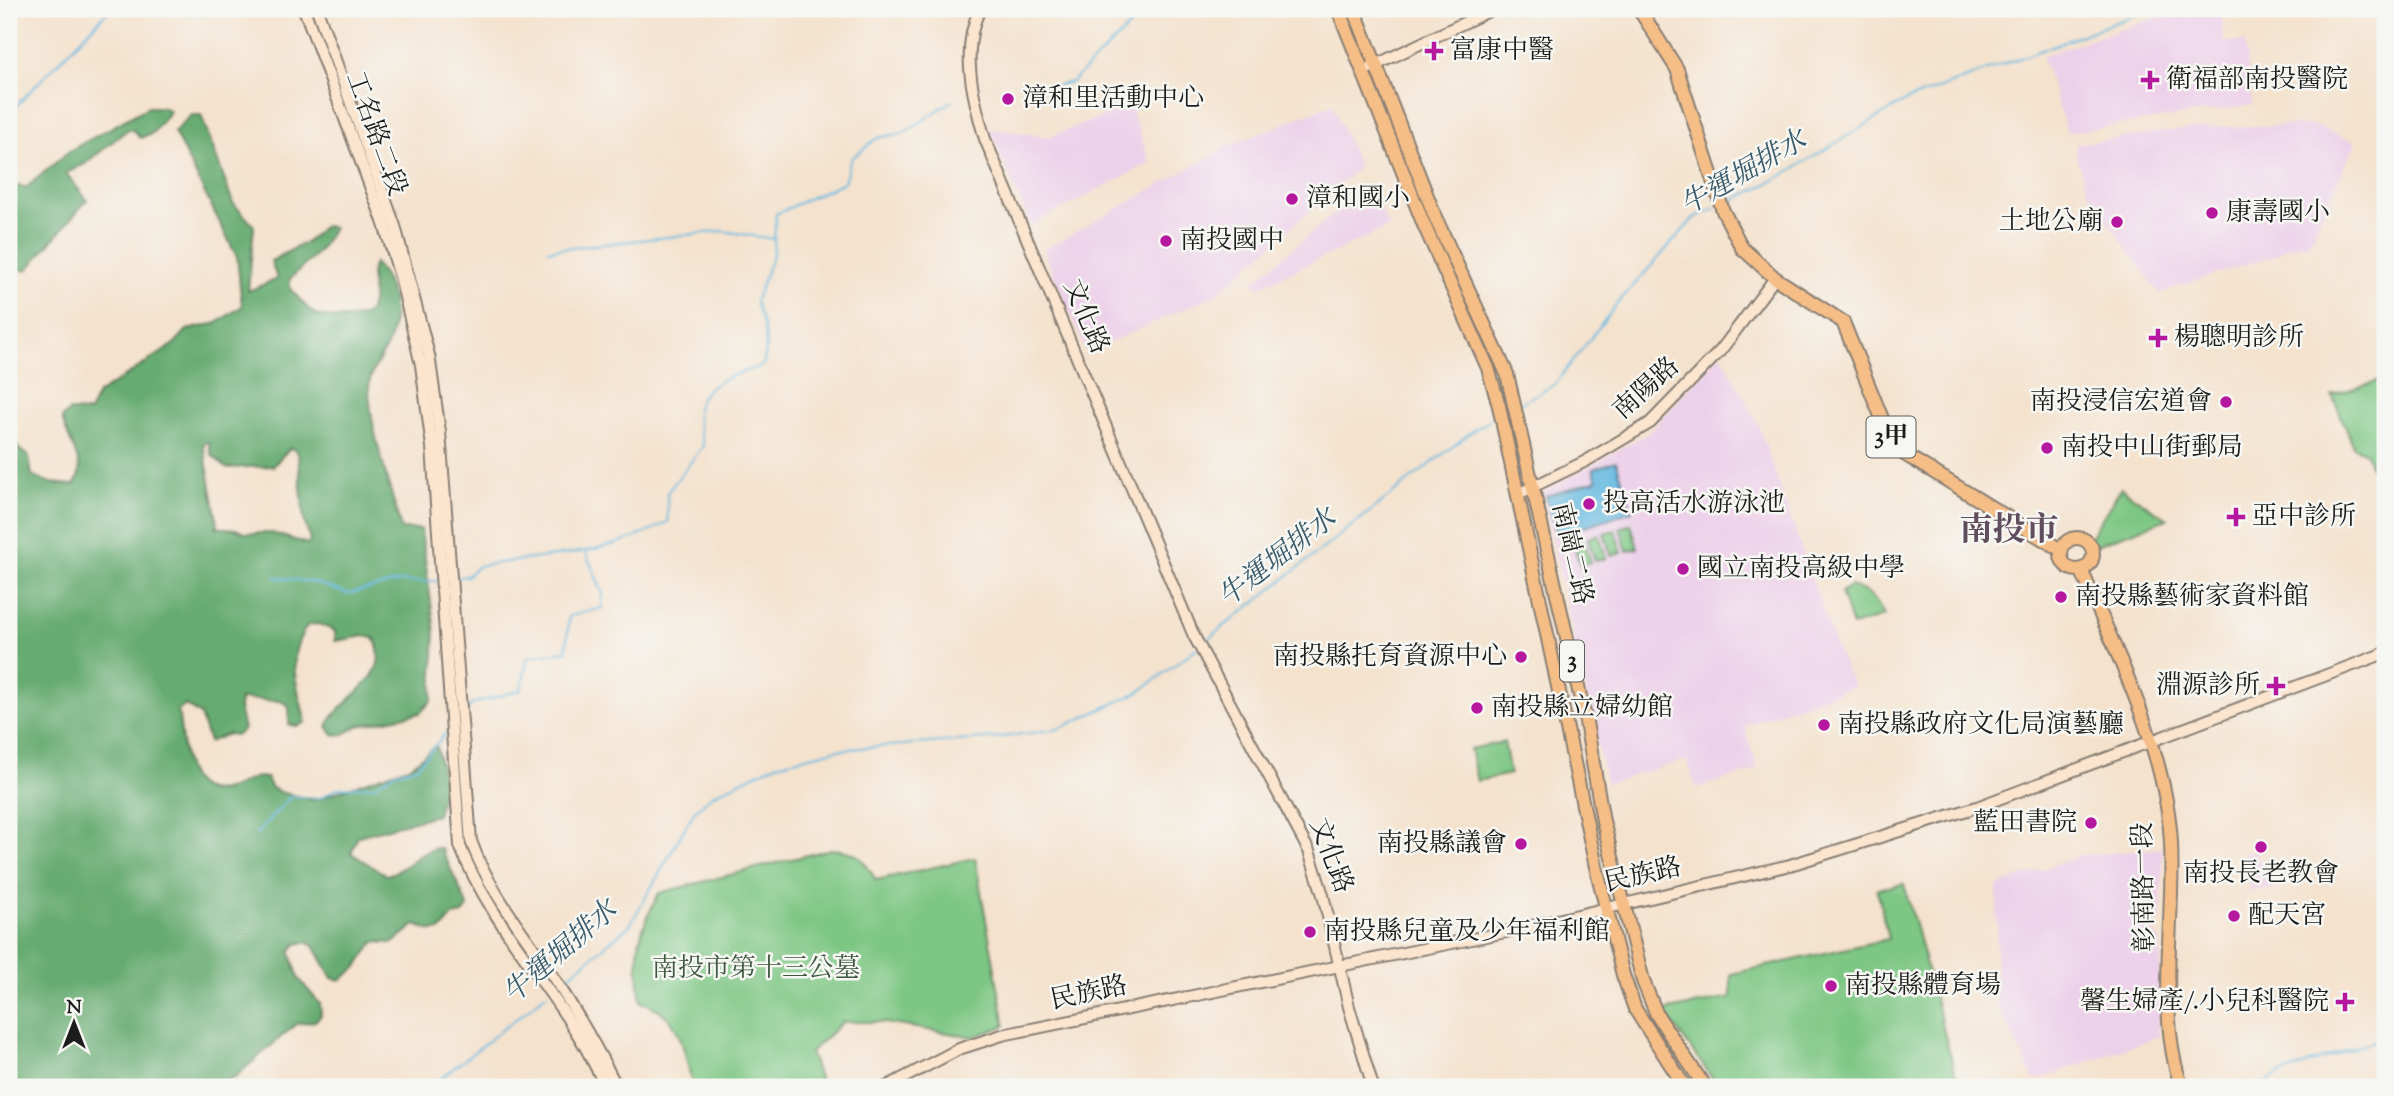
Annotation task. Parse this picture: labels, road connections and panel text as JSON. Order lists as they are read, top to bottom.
{
  "streets": {
    "main road": [
      "工名路二段",
      "文化路",
      "南陽路",
      "3甲",
      "南崗二路",
      "3",
      "民族路",
      "彰南路一段"
    ]
  },
  "crossings": [
    ["文化路", "民族路"],
    ["南陽路", "3甲"],
    ["南陽路", "南崗二路"],
    ["3甲", "彰南路一段"],
    ["南崗二路", "3"],
    ["南崗二路", "民族路"],
    ["3", "民族路"],
    ["民族路", "彰南路一段"]
  ],
  "districts": ["南投市"],
  "water": ["牛運堀排水"],
  "parks": ["南投市第十三公墓"],
  "places": {
    "health": [
      "富康中醫",
      "衛福部南投醫院",
      "楊聰明診所",
      "亞中診所",
      "淵源診所",
      "馨生婦產/.小兒科醫院"
    ],
    "other": [
      "漳和里活動中心",
      "漳和國小",
      "康壽國小",
      "土地公廟",
      "南投國中",
      "南投浸信宏道會",
      "南投中山街郵局",
      "投高活水游泳池",
      "國立南投高級中學",
      "南投縣藝術家資料館",
      "南投縣托育資源中心",
      "南投縣立婦幼館",
      "南投縣政府文化局演藝廳",
      "藍田書院",
      "南投縣議會",
      "南投長老教會",
      "配天宮",
      "南投縣兒童及少年福利館",
      "南投縣體育場"
    ]
  },
  "north": "top"
}
